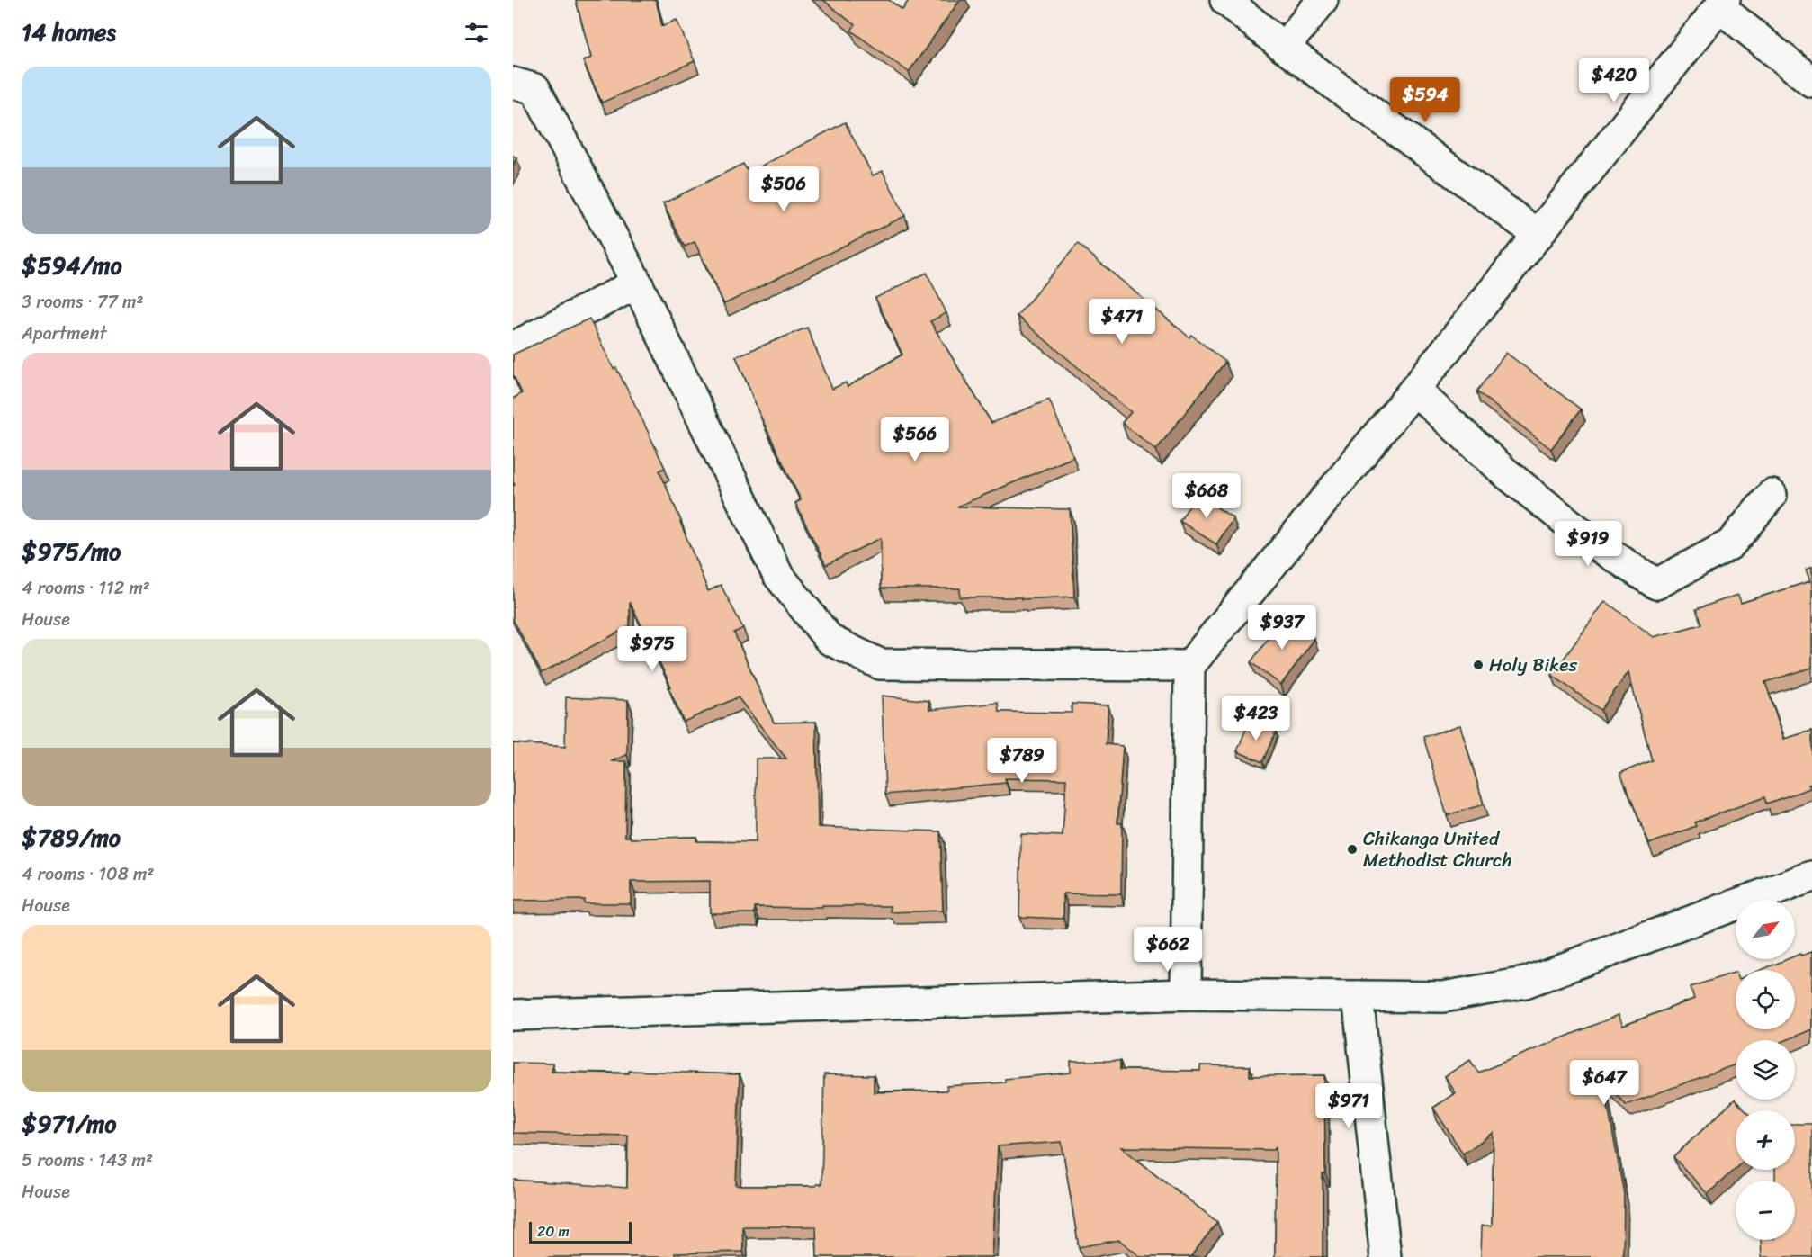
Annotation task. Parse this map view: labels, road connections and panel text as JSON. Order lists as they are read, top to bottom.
{
  "places": ["Holy Bikes", "Chikanga United Methodist Church"],
  "scale_bar": "20 m",
  "north": "top right",
  "page": {
    "heading": "14 homes",
    "price": [
      "$420",
      "$594",
      "$506",
      "$471",
      "$566",
      "$668",
      "$919",
      "$937",
      "$975",
      "$423",
      "$789",
      "$662",
      "$647",
      "$971"
    ],
    "list": [
      {
        "name": "$594/mo",
        "note": "3 rooms · 77 m² · Apartment"
      },
      {
        "name": "$975/mo",
        "note": "4 rooms · 112 m² · House"
      },
      {
        "name": "$789/mo",
        "note": "4 rooms · 108 m² · House"
      },
      {
        "name": "$971/mo",
        "note": "5 rooms · 143 m² · House"
      }
    ],
    "map_buttons": ["+", "−"],
    "scale": "20 m"
  }
}
